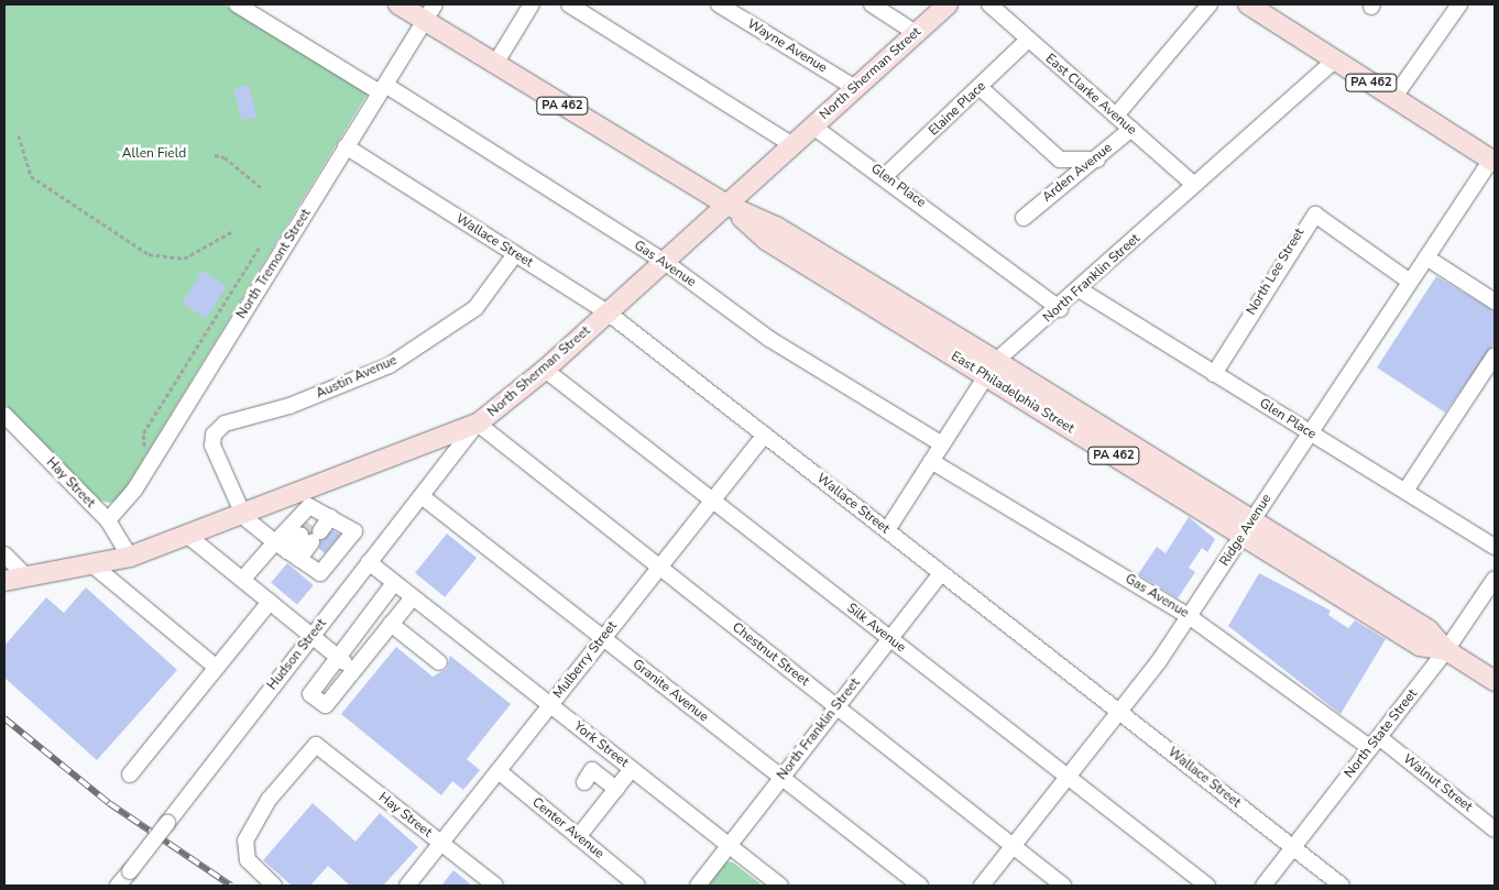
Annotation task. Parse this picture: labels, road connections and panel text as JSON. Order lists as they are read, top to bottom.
{
  "streets": {
    "main road": ["North Sherman Street", "PA 462", "East Philadelphia Street"],
    "street": [
      "Wayne Avenue",
      "East Clarke Avenue",
      "Elaine Place",
      "Arden Avenue",
      "Glen Place",
      "Wallace Street",
      "North Tremont Street",
      "Gas Avenue",
      "North Lee Street",
      "North Franklin Street",
      "Austin Avenue",
      "Hay Street",
      "Ridge Avenue",
      "Silk Avenue",
      "Hudson Street",
      "Chestnut Street",
      "Mulberry Street",
      "Granite Avenue",
      "North State Street",
      "York Street",
      "Walnut Street",
      "Center Avenue"
    ]
  },
  "crossings": [
    ["Wayne Avenue", "North Sherman Street"],
    ["North Sherman Street", "Glen Place"],
    ["North Sherman Street", "Wallace Street"],
    ["North Sherman Street", "Gas Avenue"],
    ["North Sherman Street", "Austin Avenue"],
    ["North Sherman Street", "East Philadelphia Street"],
    ["North Sherman Street", "Hay Street"],
    ["North Sherman Street", "Silk Avenue"],
    ["North Sherman Street", "Hudson Street"],
    ["North Sherman Street", "Chestnut Street"],
    ["PA 462", "North Franklin Street"],
    ["PA 462", "Ridge Avenue"],
    ["East Clarke Avenue", "Elaine Place"],
    ["East Clarke Avenue", "Arden Avenue"],
    ["East Clarke Avenue", "North Franklin Street"],
    ["Elaine Place", "Glen Place"],
    ["Glen Place", "North Lee Street"],
    ["Glen Place", "North Franklin Street"],
    ["Glen Place", "Ridge Avenue"],
    ["Wallace Street", "North Tremont Street"],
    ["Wallace Street", "North Franklin Street"],
    ["Wallace Street", "Austin Avenue"],
    ["Wallace Street", "Ridge Avenue"],
    ["Wallace Street", "Mulberry Street"],
    ["Wallace Street", "North State Street"],
    ["North Tremont Street", "Gas Avenue"],
    ["North Tremont Street", "East Philadelphia Street"],
    ["North Tremont Street", "Hay Street"],
    ["Gas Avenue", "North Franklin Street"],
    ["Gas Avenue", "Ridge Avenue"],
    ["Gas Avenue", "North State Street"],
    ["Gas Avenue", "Walnut Street"],
    ["North Lee Street", "Ridge Avenue"],
    ["North Franklin Street", "East Philadelphia Street"],
    ["North Franklin Street", "Silk Avenue"],
    ["North Franklin Street", "Chestnut Street"],
    ["North Franklin Street", "Granite Avenue"],
    ["North Franklin Street", "York Street"],
    ["East Philadelphia Street", "Ridge Avenue"],
    ["East Philadelphia Street", "North State Street"],
    ["Hay Street", "Mulberry Street"],
    ["Ridge Avenue", "Silk Avenue"],
    ["Ridge Avenue", "Chestnut Street"],
    ["Silk Avenue", "Mulberry Street"],
    ["Hudson Street", "Chestnut Street"],
    ["Hudson Street", "Granite Avenue"],
    ["Hudson Street", "York Street"],
    ["Chestnut Street", "Mulberry Street"],
    ["Mulberry Street", "Granite Avenue"],
    ["Mulberry Street", "York Street"],
    ["Mulberry Street", "Center Avenue"],
    ["North State Street", "Walnut Street"]
  ],
  "parks": ["Allen Field"]
}
